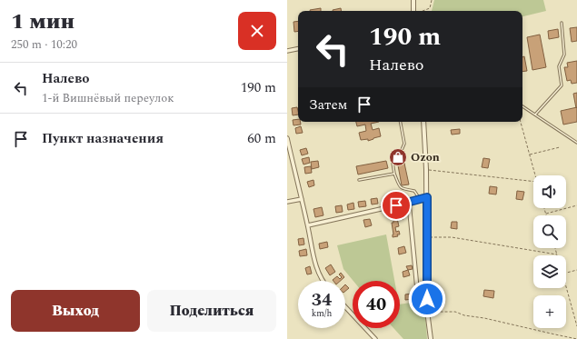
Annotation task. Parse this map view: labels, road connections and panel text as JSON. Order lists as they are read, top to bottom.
{
  "places": {
    "shop": ["Ozon"]
  },
  "page": {
    "heading": ["1 мин", "250 m · 10:20"],
    "turn": ["190 m", "Налево"],
    "list": [
      {
        "name": "Налево",
        "note": "1-й Вишнёвый переулок",
        "value": "190 m"
      },
      {
        "name": "Пункт назначения",
        "value": "60 m"
      }
    ],
    "then": "Затем",
    "map_buttons": "+",
    "speed": "34 km/h",
    "limit": "40",
    "buttons": ["Выход", "Поделиться"]
  }
}
